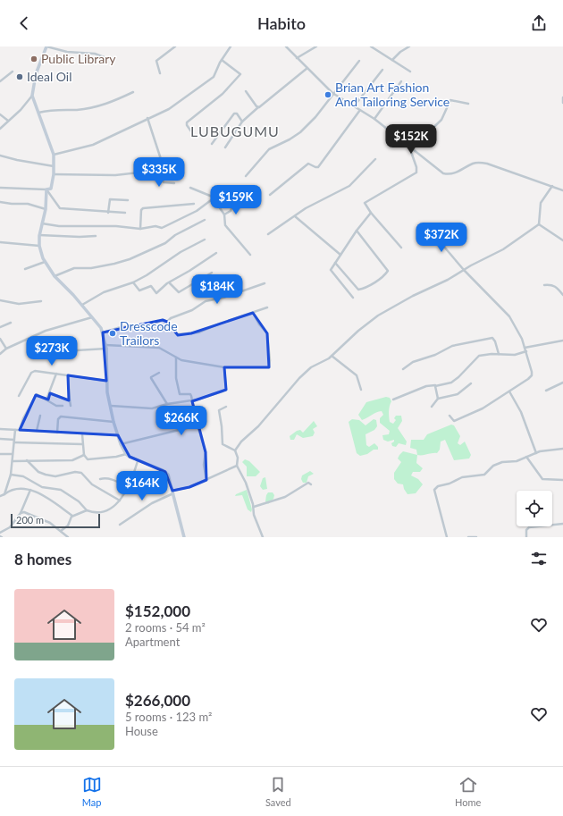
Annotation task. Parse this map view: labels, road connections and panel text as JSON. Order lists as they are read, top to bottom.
{
  "districts": ["LUBUGUMU"],
  "places": [
    "Public Library",
    "Ideal Oil",
    "Brian Art Fashion And Tailoring Service",
    "Dresscode Trailors"
  ],
  "scale_bar": "200 m",
  "page": {
    "header": "Habito",
    "price": [
      "$152K",
      "$335K",
      "$159K",
      "$372K",
      "$184K",
      "$273K",
      "$266K",
      "$164K"
    ],
    "scale": "200 m",
    "heading": "8 homes",
    "list": [
      {
        "name": "$152,000",
        "note": "2 rooms · 54 m² · Apartment"
      },
      {
        "name": "$266,000",
        "note": "5 rooms · 123 m² · House"
      }
    ],
    "tabs": ["Map", "Saved", "Home"]
  }
}
